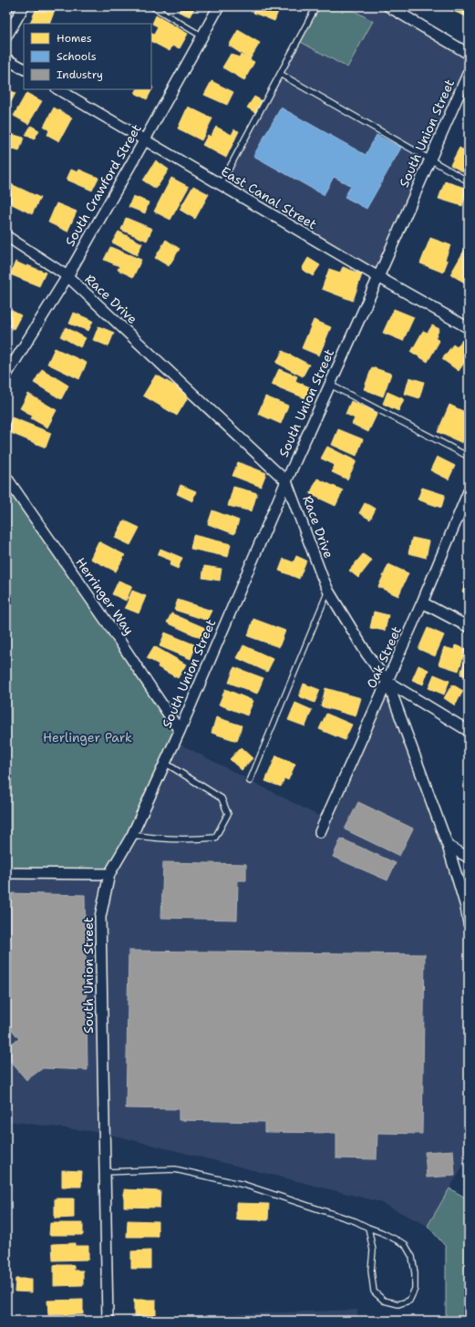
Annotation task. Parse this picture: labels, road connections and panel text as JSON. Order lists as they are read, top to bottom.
{
  "streets": {
    "street": [
      "South Union Street",
      "South Crawford Street",
      "East Canal Street",
      "Race Drive",
      "Herringer Way",
      "Oak Street"
    ]
  },
  "crossings": [
    ["South Union Street", "East Canal Street"],
    ["South Union Street", "Race Drive"],
    ["South Union Street", "Herringer Way"],
    ["South Crawford Street", "East Canal Street"],
    ["South Crawford Street", "Race Drive"],
    ["Race Drive", "Oak Street"]
  ],
  "parks": ["Herlinger Park"],
  "legend": ["Homes", "Schools", "Industry"]
}
